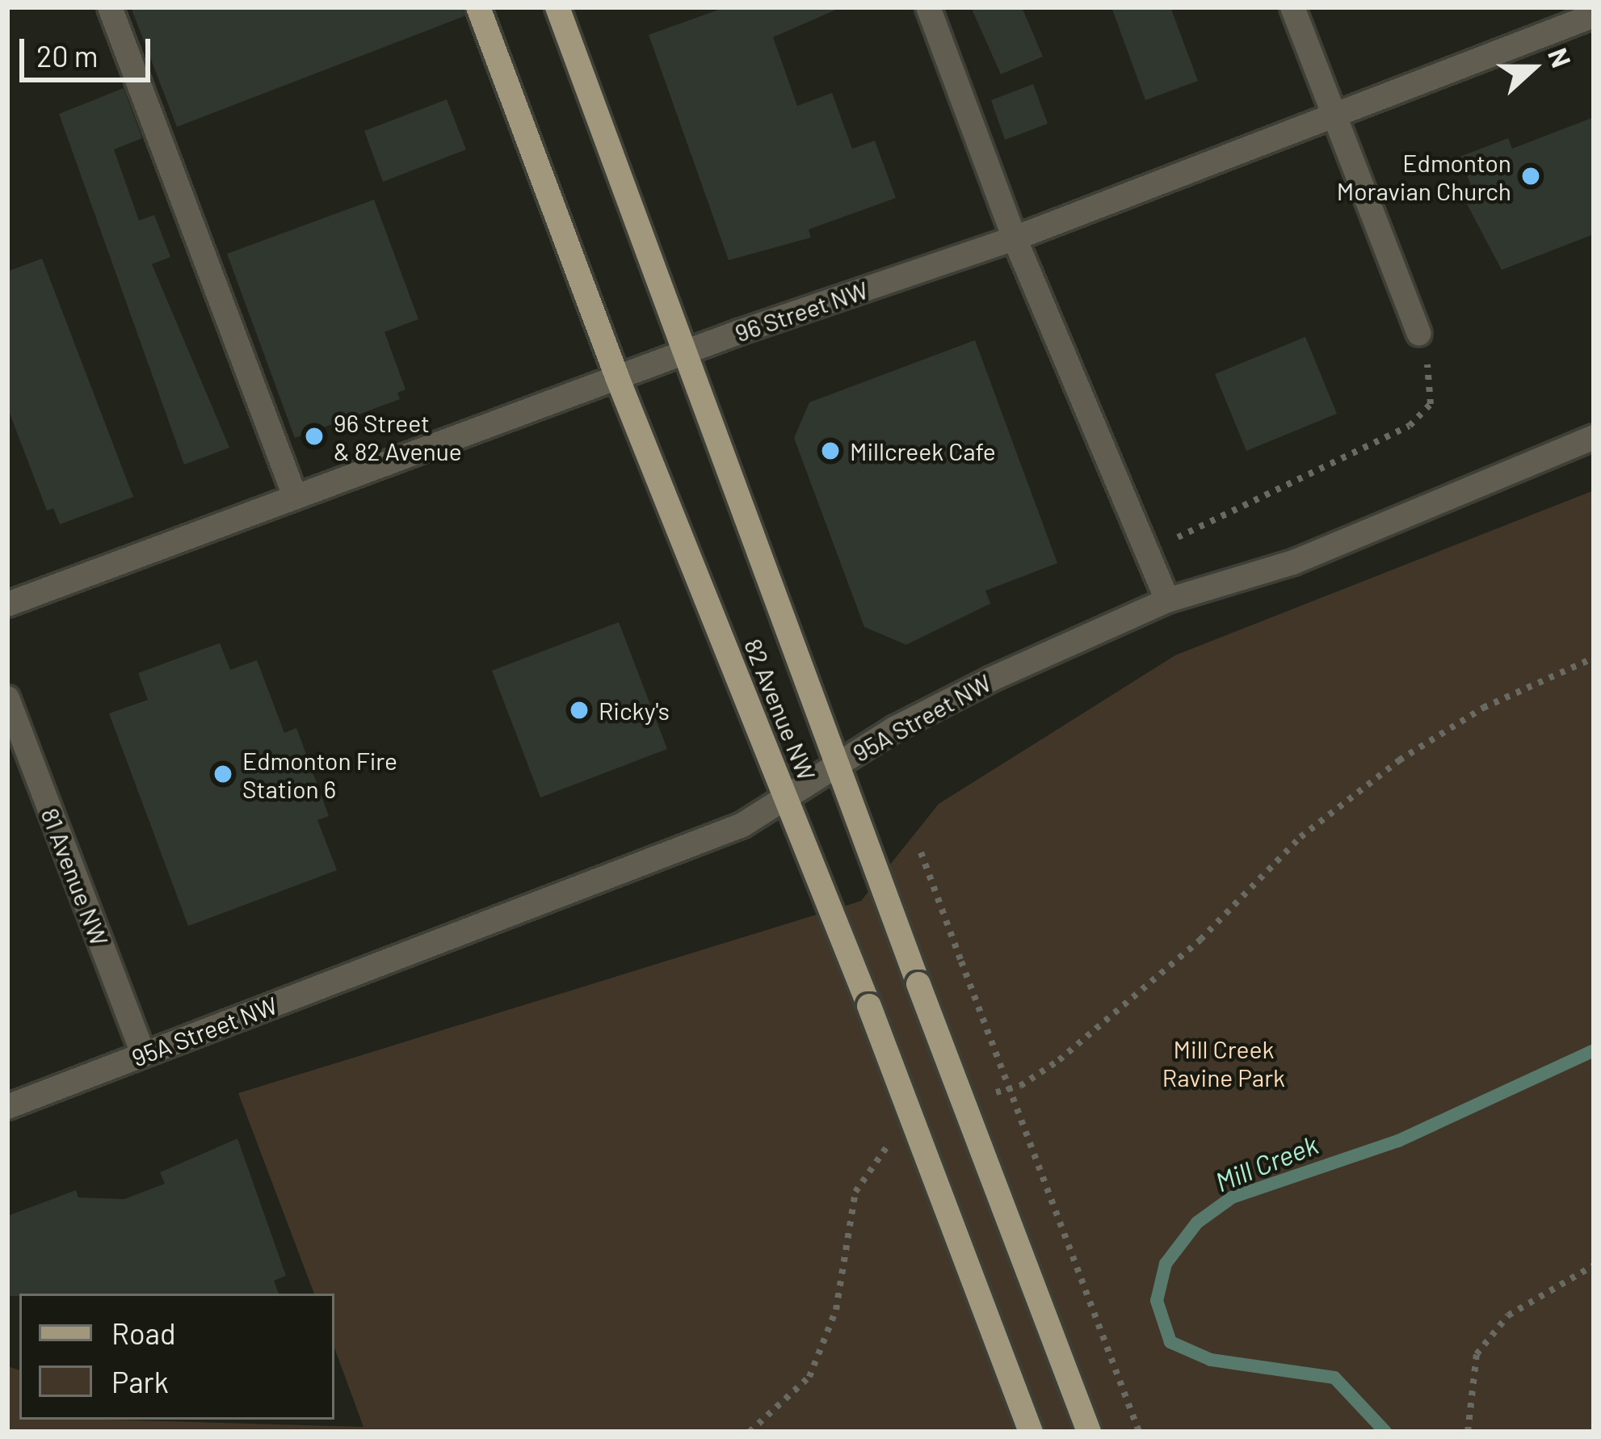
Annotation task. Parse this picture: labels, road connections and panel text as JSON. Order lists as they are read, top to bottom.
{
  "streets": {
    "main road": ["82 Avenue NW"],
    "street": ["96 Street NW", "95A Street NW", "81 Avenue NW"]
  },
  "crossings": [
    ["96 Street NW", "82 Avenue NW"],
    ["82 Avenue NW", "95A Street NW"],
    ["95A Street NW", "81 Avenue NW"]
  ],
  "water": ["Mill Creek"],
  "parks": ["Mill Creek Ravine Park"],
  "places": [
    "Edmonton Moravian Church",
    "96 Street & 82 Avenue",
    "Millcreek Cafe",
    "Ricky's",
    "Edmonton Fire Station 6"
  ],
  "legend": ["Road", "Park"],
  "scale_bar": "20 m",
  "north": "right"
}
